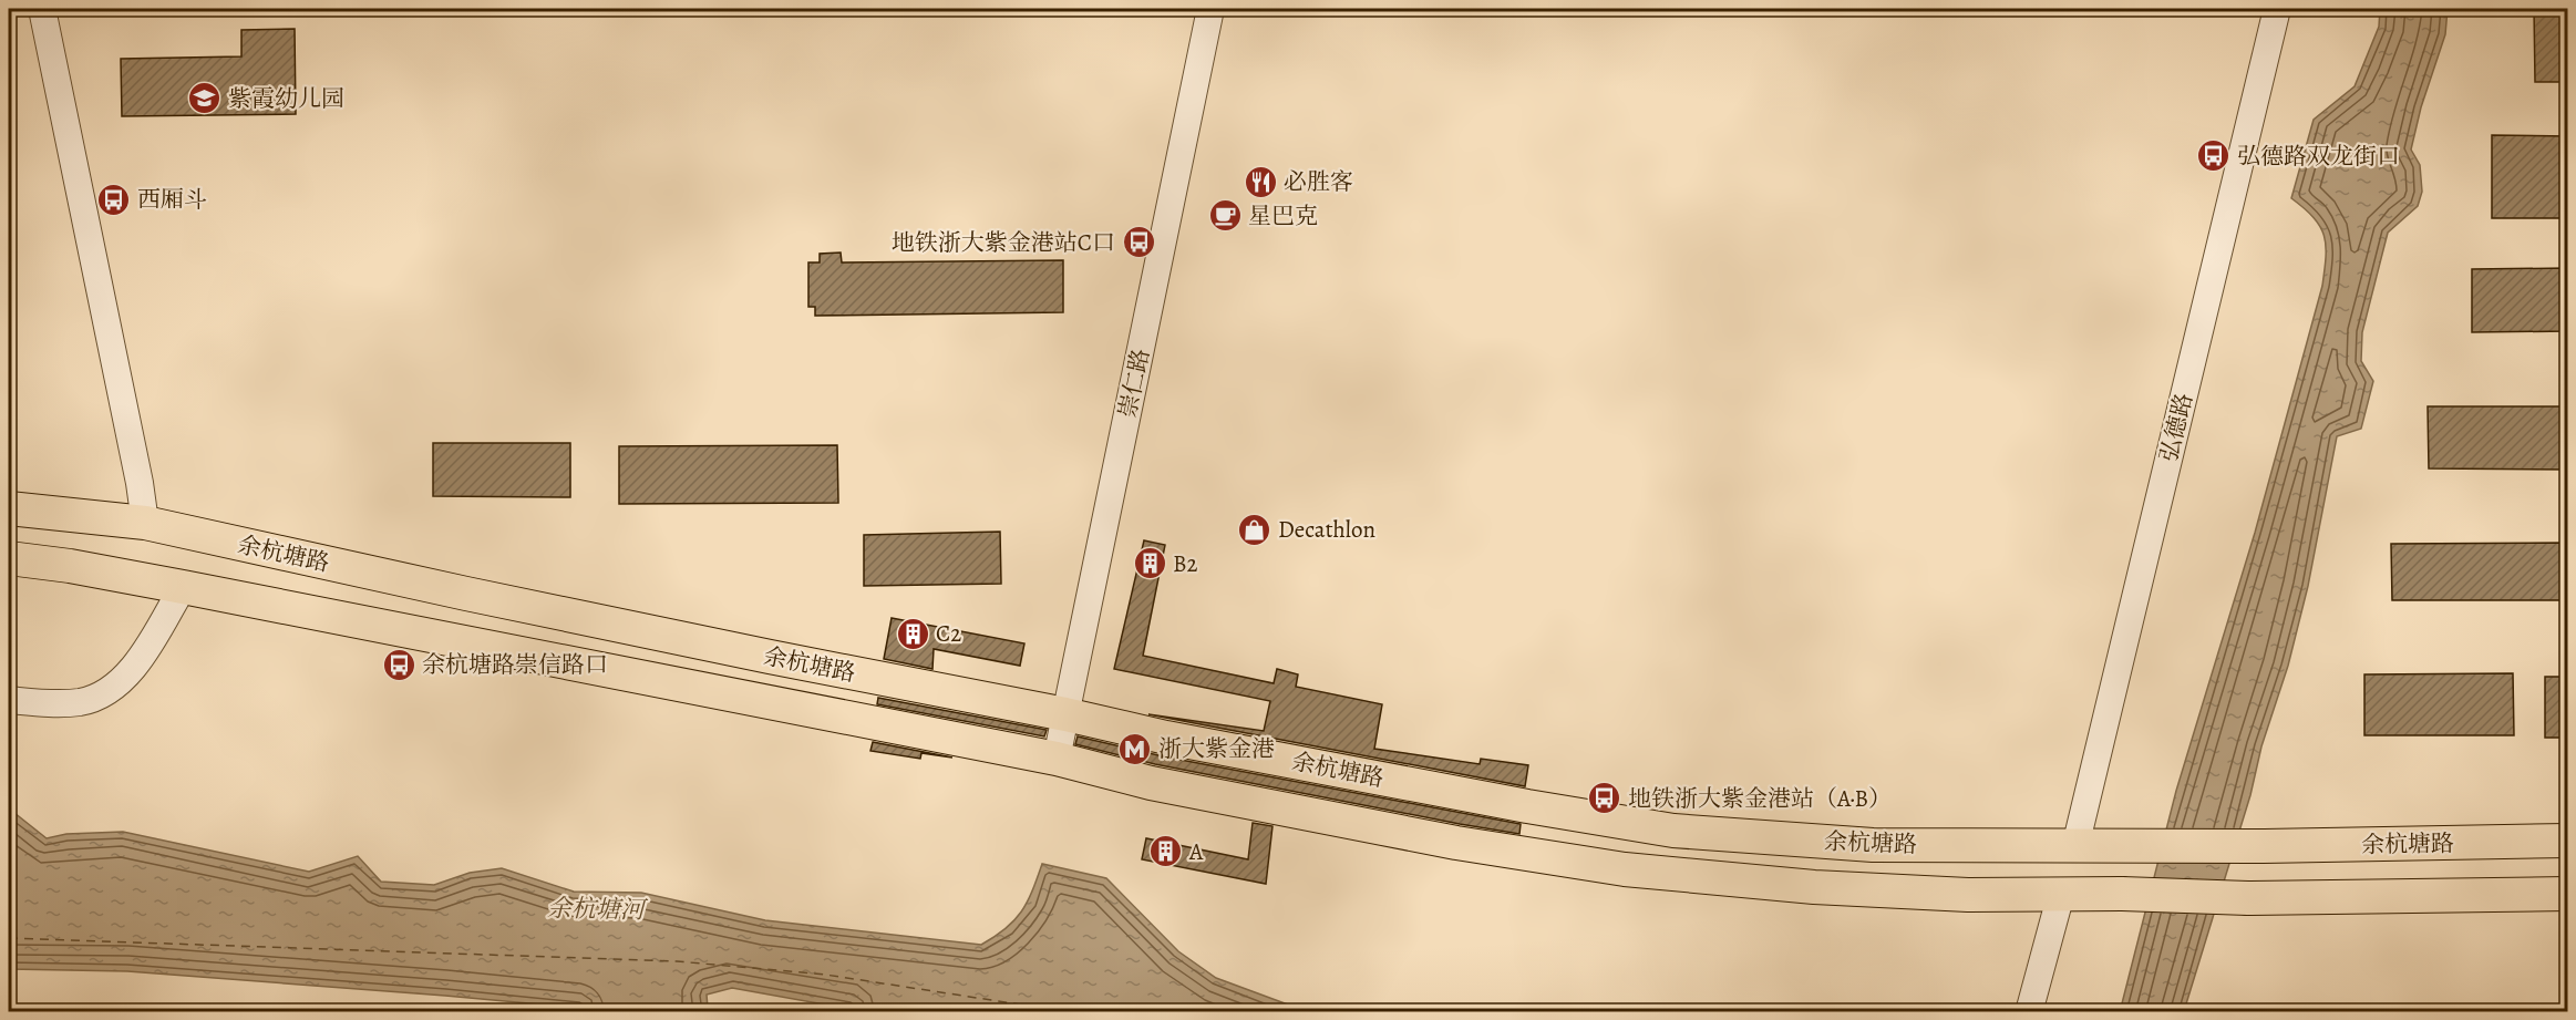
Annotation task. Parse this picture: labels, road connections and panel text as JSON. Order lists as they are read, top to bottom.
{
  "streets": {
    "main road": ["余杭塘路"],
    "street": ["崇仁路", "弘德路"]
  },
  "crossings": [
    ["崇仁路", "余杭塘路"],
    ["弘德路", "余杭塘路"]
  ],
  "water": ["余杭塘河"],
  "places": {
    "school or university": ["紫霞幼儿园"],
    "bus stop": [
      "弘德路双龙街口",
      "西厢斗",
      "地铁浙大紫金港站C口",
      "余杭塘路崇信路口",
      "地铁浙大紫金港站（A·B）"
    ],
    "restaurant": ["必胜客"],
    "cafe": ["星巴克"],
    "shop": ["Decathlon"],
    "building": ["B2", "C2", "A"],
    "metro station": ["浙大紫金港"]
  }
}
